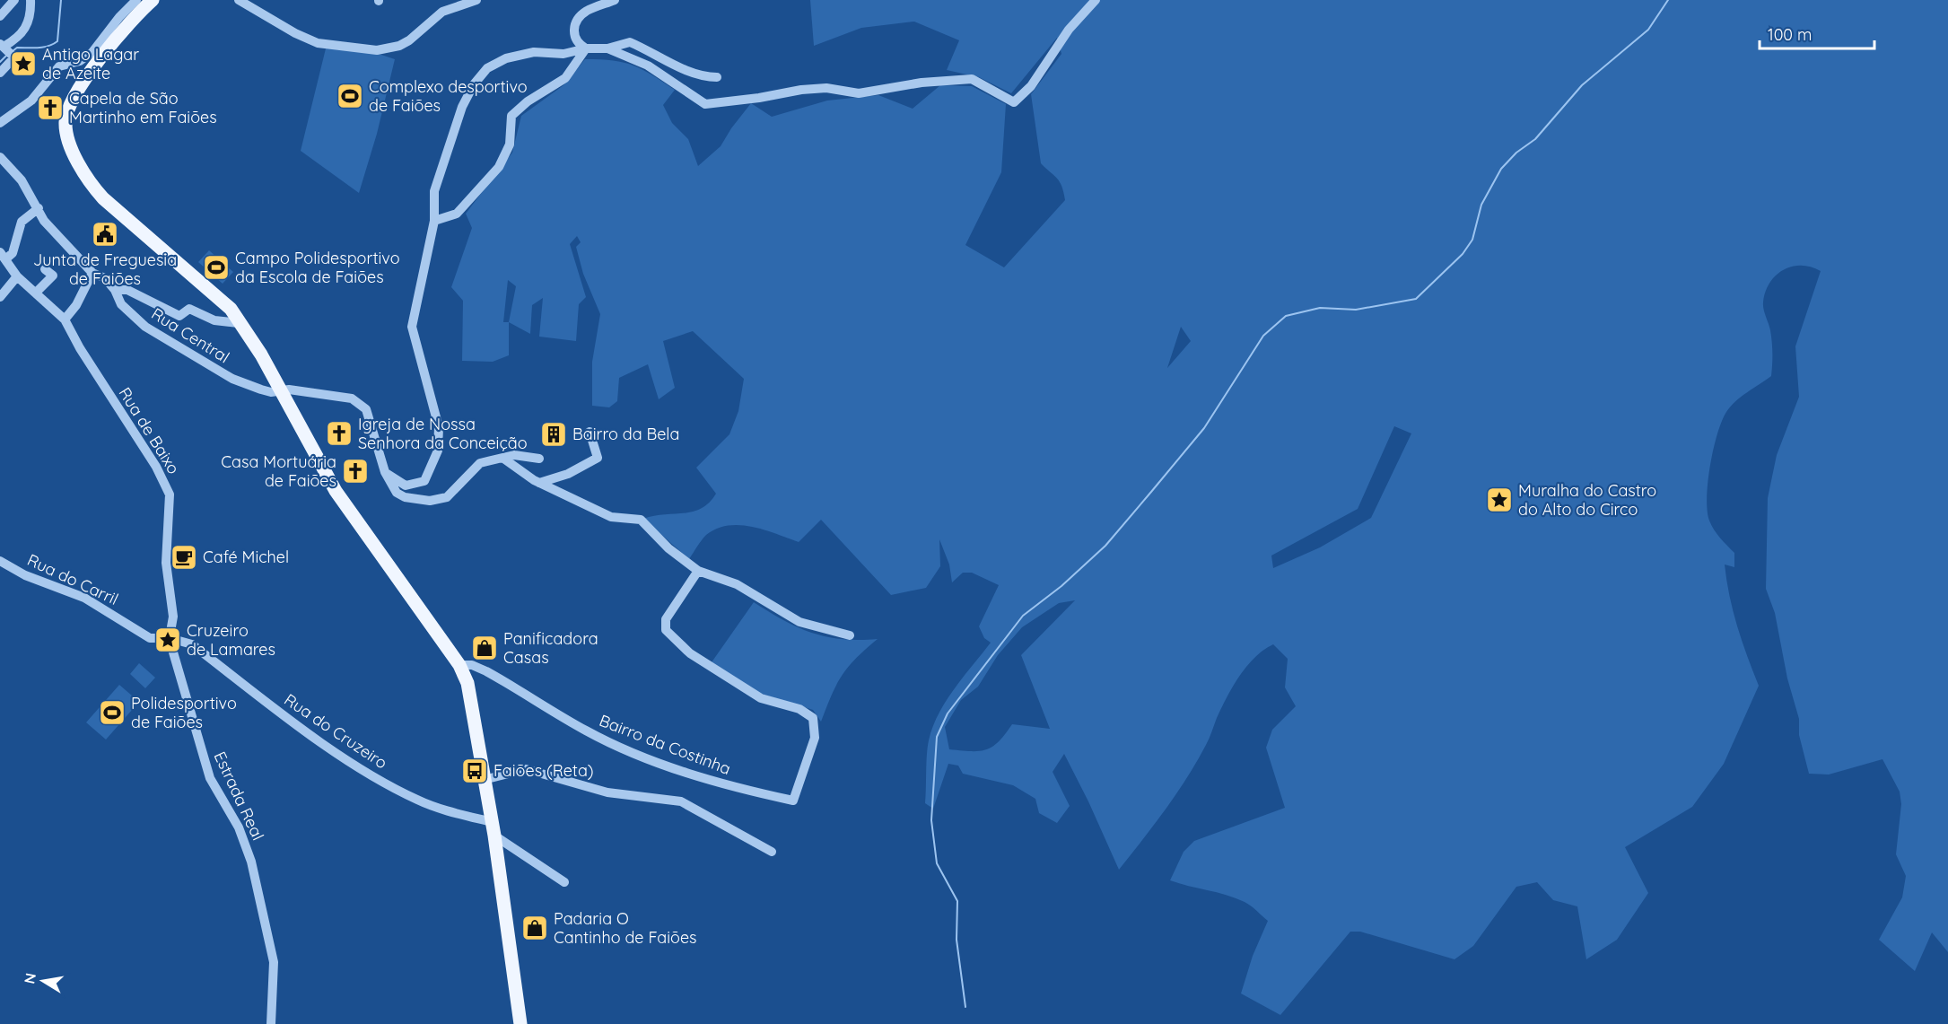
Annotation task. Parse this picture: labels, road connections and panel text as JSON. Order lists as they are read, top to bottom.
{
  "streets": {
    "street": [
      "Rua Central",
      "Rua de Baixo",
      "Rua do Carril",
      "Rua do Cruzeiro",
      "Bairro da Costinha",
      "Estrada Real"
    ]
  },
  "crossings": [
    ["Rua de Baixo", "Rua do Carril"],
    ["Rua de Baixo", "Rua do Cruzeiro"],
    ["Rua de Baixo", "Estrada Real"],
    ["Rua do Carril", "Rua do Cruzeiro"],
    ["Rua do Carril", "Estrada Real"],
    ["Rua do Cruzeiro", "Estrada Real"]
  ],
  "places": {
    "place": ["Antigo Lagar de Azeite", "Muralha do Castro do Alto do Circo", "Cruzeiro de Lamares"],
    "sports": ["Complexo desportivo de Faiões", "Campo Polidesportivo da Escola de Faiões", "Polidesportivo de Faiões"],
    "church": ["Capela de São Martinho em Faiões", "Igreja de Nossa Senhora da Conceição", "Casa Mortuária de Faiões"],
    "public building": ["Junta de Freguesia de Faiões"],
    "building": ["Bairro da Bela"],
    "cafe": ["Café Michel"],
    "shop": ["Panificadora Casas", "Padaria O Cantinho de Faiões"],
    "bus stop": ["Faiões (Reta)"]
  },
  "scale_bar": "100 m",
  "north": "left"
}
